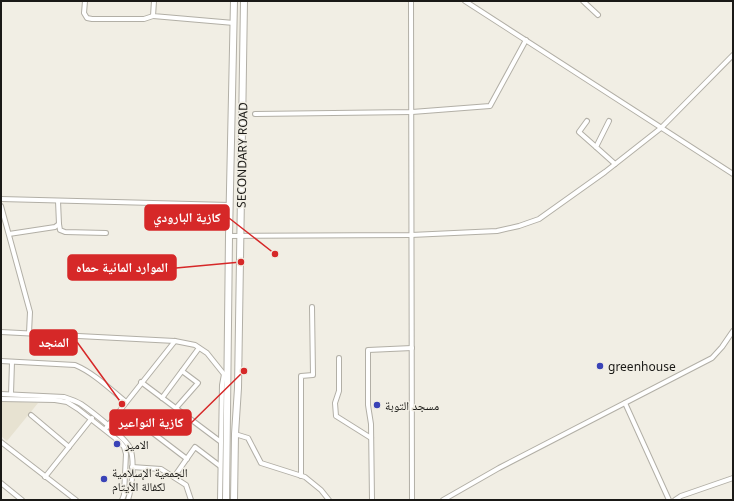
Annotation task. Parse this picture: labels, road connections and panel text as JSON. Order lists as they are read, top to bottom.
{
  "streets": {
    "main road": ["SECONDARY ROAD"]
  },
  "places": [
    "كازية البارودي",
    "الموارد المائية حماه",
    "greenhouse",
    "كازية النواعير",
    "المنجد",
    "مسجد التوبة",
    "الامير",
    "الجمعية الإسلامية لكفالة الأيتام"
  ]
}
